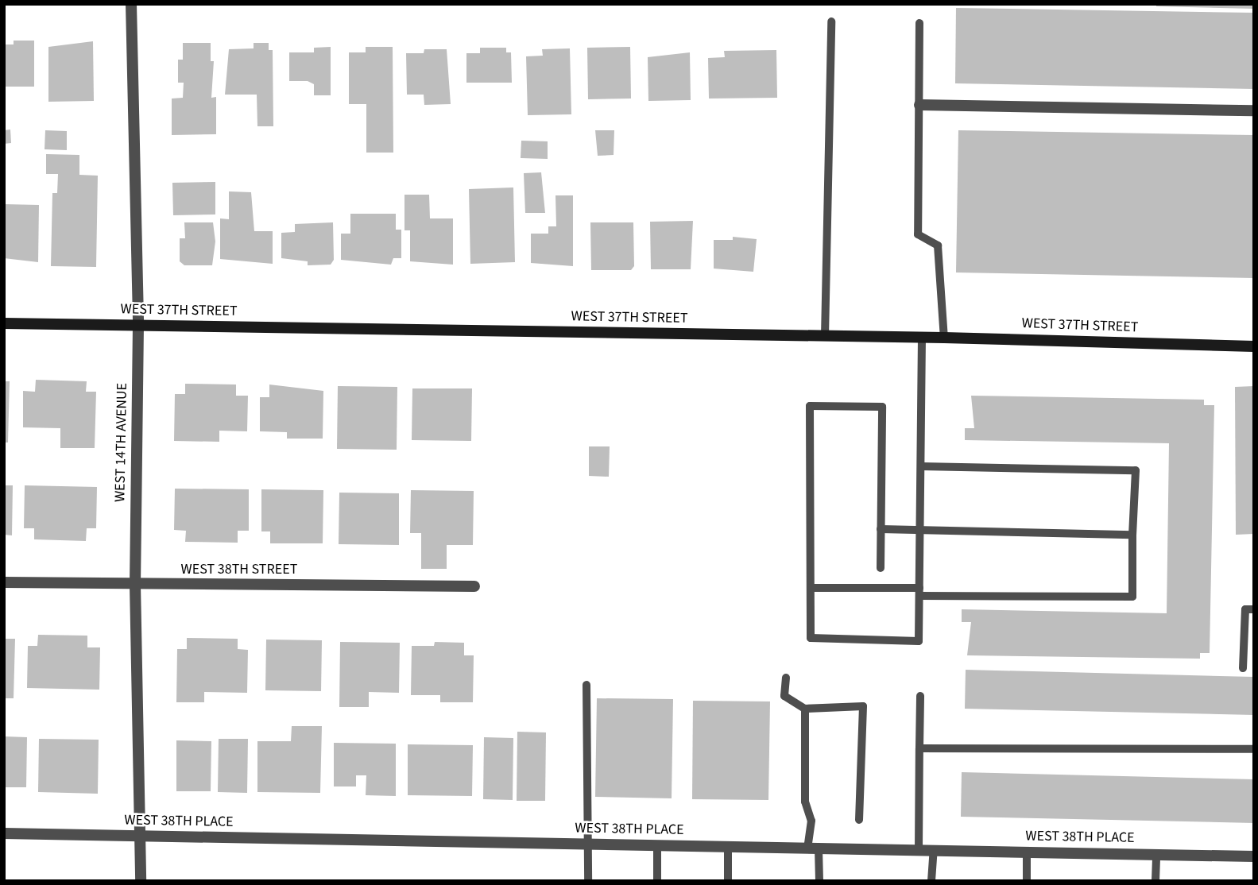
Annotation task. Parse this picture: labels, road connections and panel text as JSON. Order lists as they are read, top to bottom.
{
  "streets": {
    "street": [
      "WEST 37TH STREET",
      "WEST 14TH AVENUE",
      "WEST 38TH STREET",
      "WEST 38TH PLACE"
    ]
  },
  "crossings": [
    ["WEST 37TH STREET", "WEST 14TH AVENUE"],
    ["WEST 14TH AVENUE", "WEST 38TH STREET"],
    ["WEST 14TH AVENUE", "WEST 38TH PLACE"]
  ]
}
